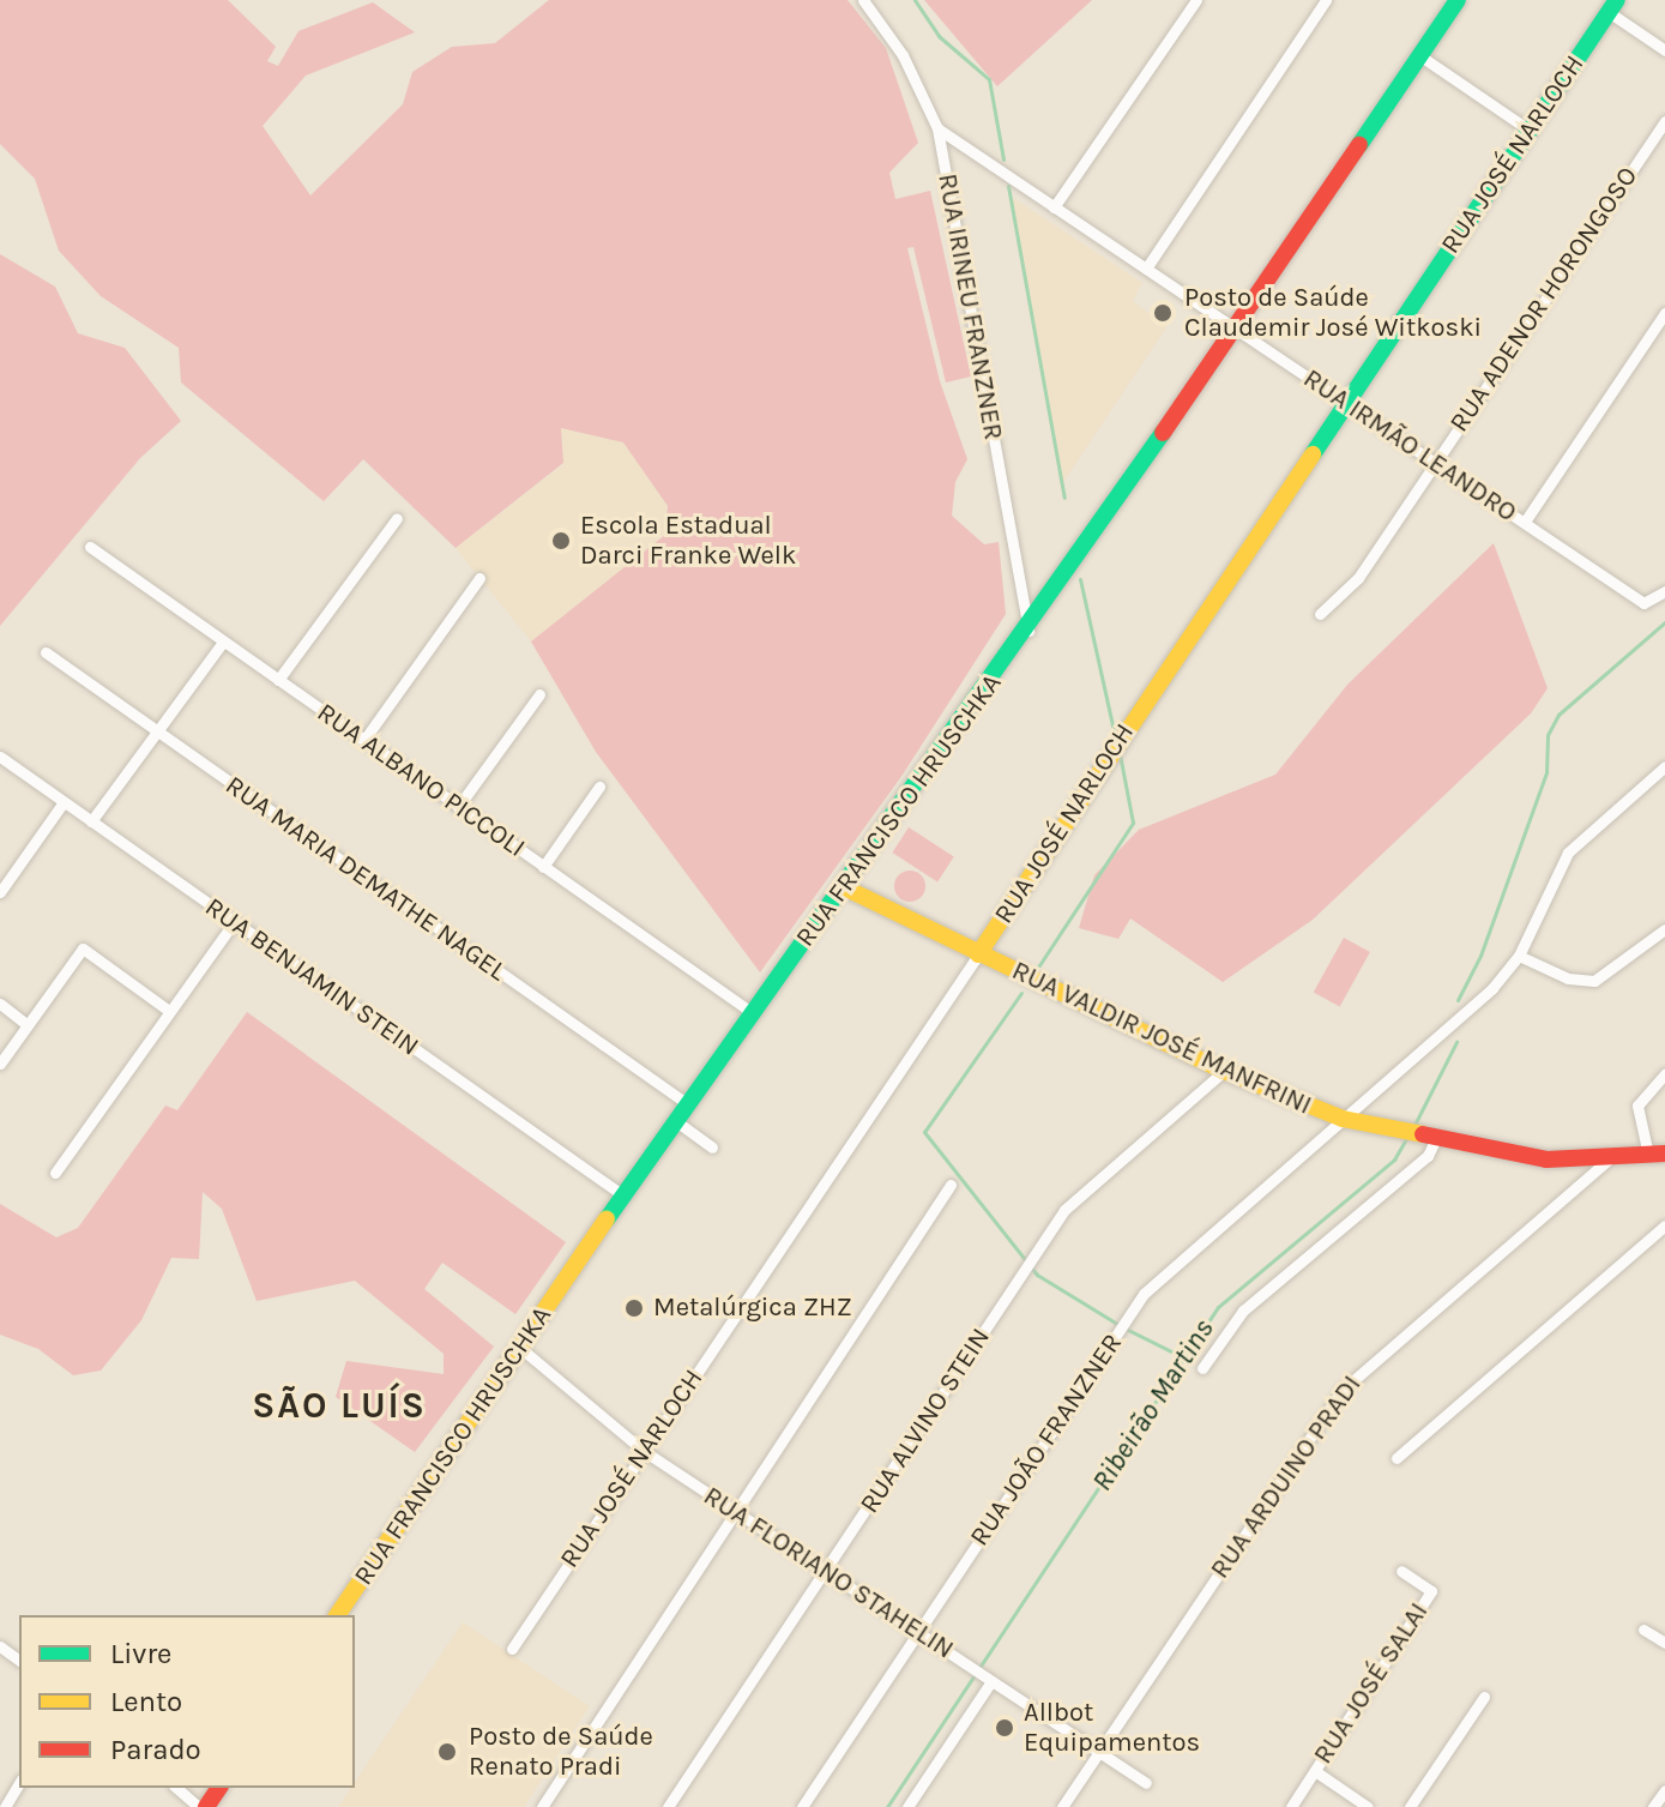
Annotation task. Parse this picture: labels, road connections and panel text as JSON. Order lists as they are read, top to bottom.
{
  "streets": {
    "main road": ["RUA JOSÉ NARLOCH", "RUA FRANCISCO HRUSCHKA", "RUA VALDIR JOSÉ MANFRINI"],
    "street": [
      "RUA ADENOR HORONGOSO",
      "RUA IRINEU FRANZNER",
      "RUA IRMÃO LEANDRO",
      "RUA ALBANO PICCOLI",
      "RUA MARIA DEMATHE NAGEL",
      "RUA BENJAMIN STEIN",
      "RUA ALVINO STEIN",
      "RUA JOÃO FRANZNER",
      "RUA ARDUINO PRADI",
      "RUA FLORIANO STAHELIN",
      "RUA JOSÉ SALAI"
    ]
  },
  "crossings": [
    ["RUA JOSÉ NARLOCH", "RUA IRMÃO LEANDRO"],
    ["RUA JOSÉ NARLOCH", "RUA VALDIR JOSÉ MANFRINI"],
    ["RUA JOSÉ NARLOCH", "RUA FLORIANO STAHELIN"],
    ["RUA ADENOR HORONGOSO", "RUA IRMÃO LEANDRO"],
    ["RUA IRINEU FRANZNER", "RUA IRMÃO LEANDRO"],
    ["RUA IRINEU FRANZNER", "RUA FRANCISCO HRUSCHKA"],
    ["RUA IRMÃO LEANDRO", "RUA FRANCISCO HRUSCHKA"],
    ["RUA ALBANO PICCOLI", "RUA FRANCISCO HRUSCHKA"],
    ["RUA FRANCISCO HRUSCHKA", "RUA MARIA DEMATHE NAGEL"],
    ["RUA FRANCISCO HRUSCHKA", "RUA BENJAMIN STEIN"],
    ["RUA FRANCISCO HRUSCHKA", "RUA VALDIR JOSÉ MANFRINI"],
    ["RUA FRANCISCO HRUSCHKA", "RUA FLORIANO STAHELIN"],
    ["RUA VALDIR JOSÉ MANFRINI", "RUA ALVINO STEIN"],
    ["RUA VALDIR JOSÉ MANFRINI", "RUA JOÃO FRANZNER"],
    ["RUA VALDIR JOSÉ MANFRINI", "RUA ARDUINO PRADI"],
    ["RUA ALVINO STEIN", "RUA FLORIANO STAHELIN"],
    ["RUA JOÃO FRANZNER", "RUA FLORIANO STAHELIN"],
    ["RUA ARDUINO PRADI", "RUA FLORIANO STAHELIN"]
  ],
  "districts": ["SÃO LUÍS"],
  "water": ["Ribeirão Martins"],
  "places": [
    "Posto de Saúde Claudemir José Witkoski",
    "Escola Estadual Darci Franke Welk",
    "Metalúrgica ZHZ",
    "Allbot Equipamentos",
    "Posto de Saúde Renato Pradi"
  ],
  "legend": ["Livre", "Lento", "Parado"]
}
